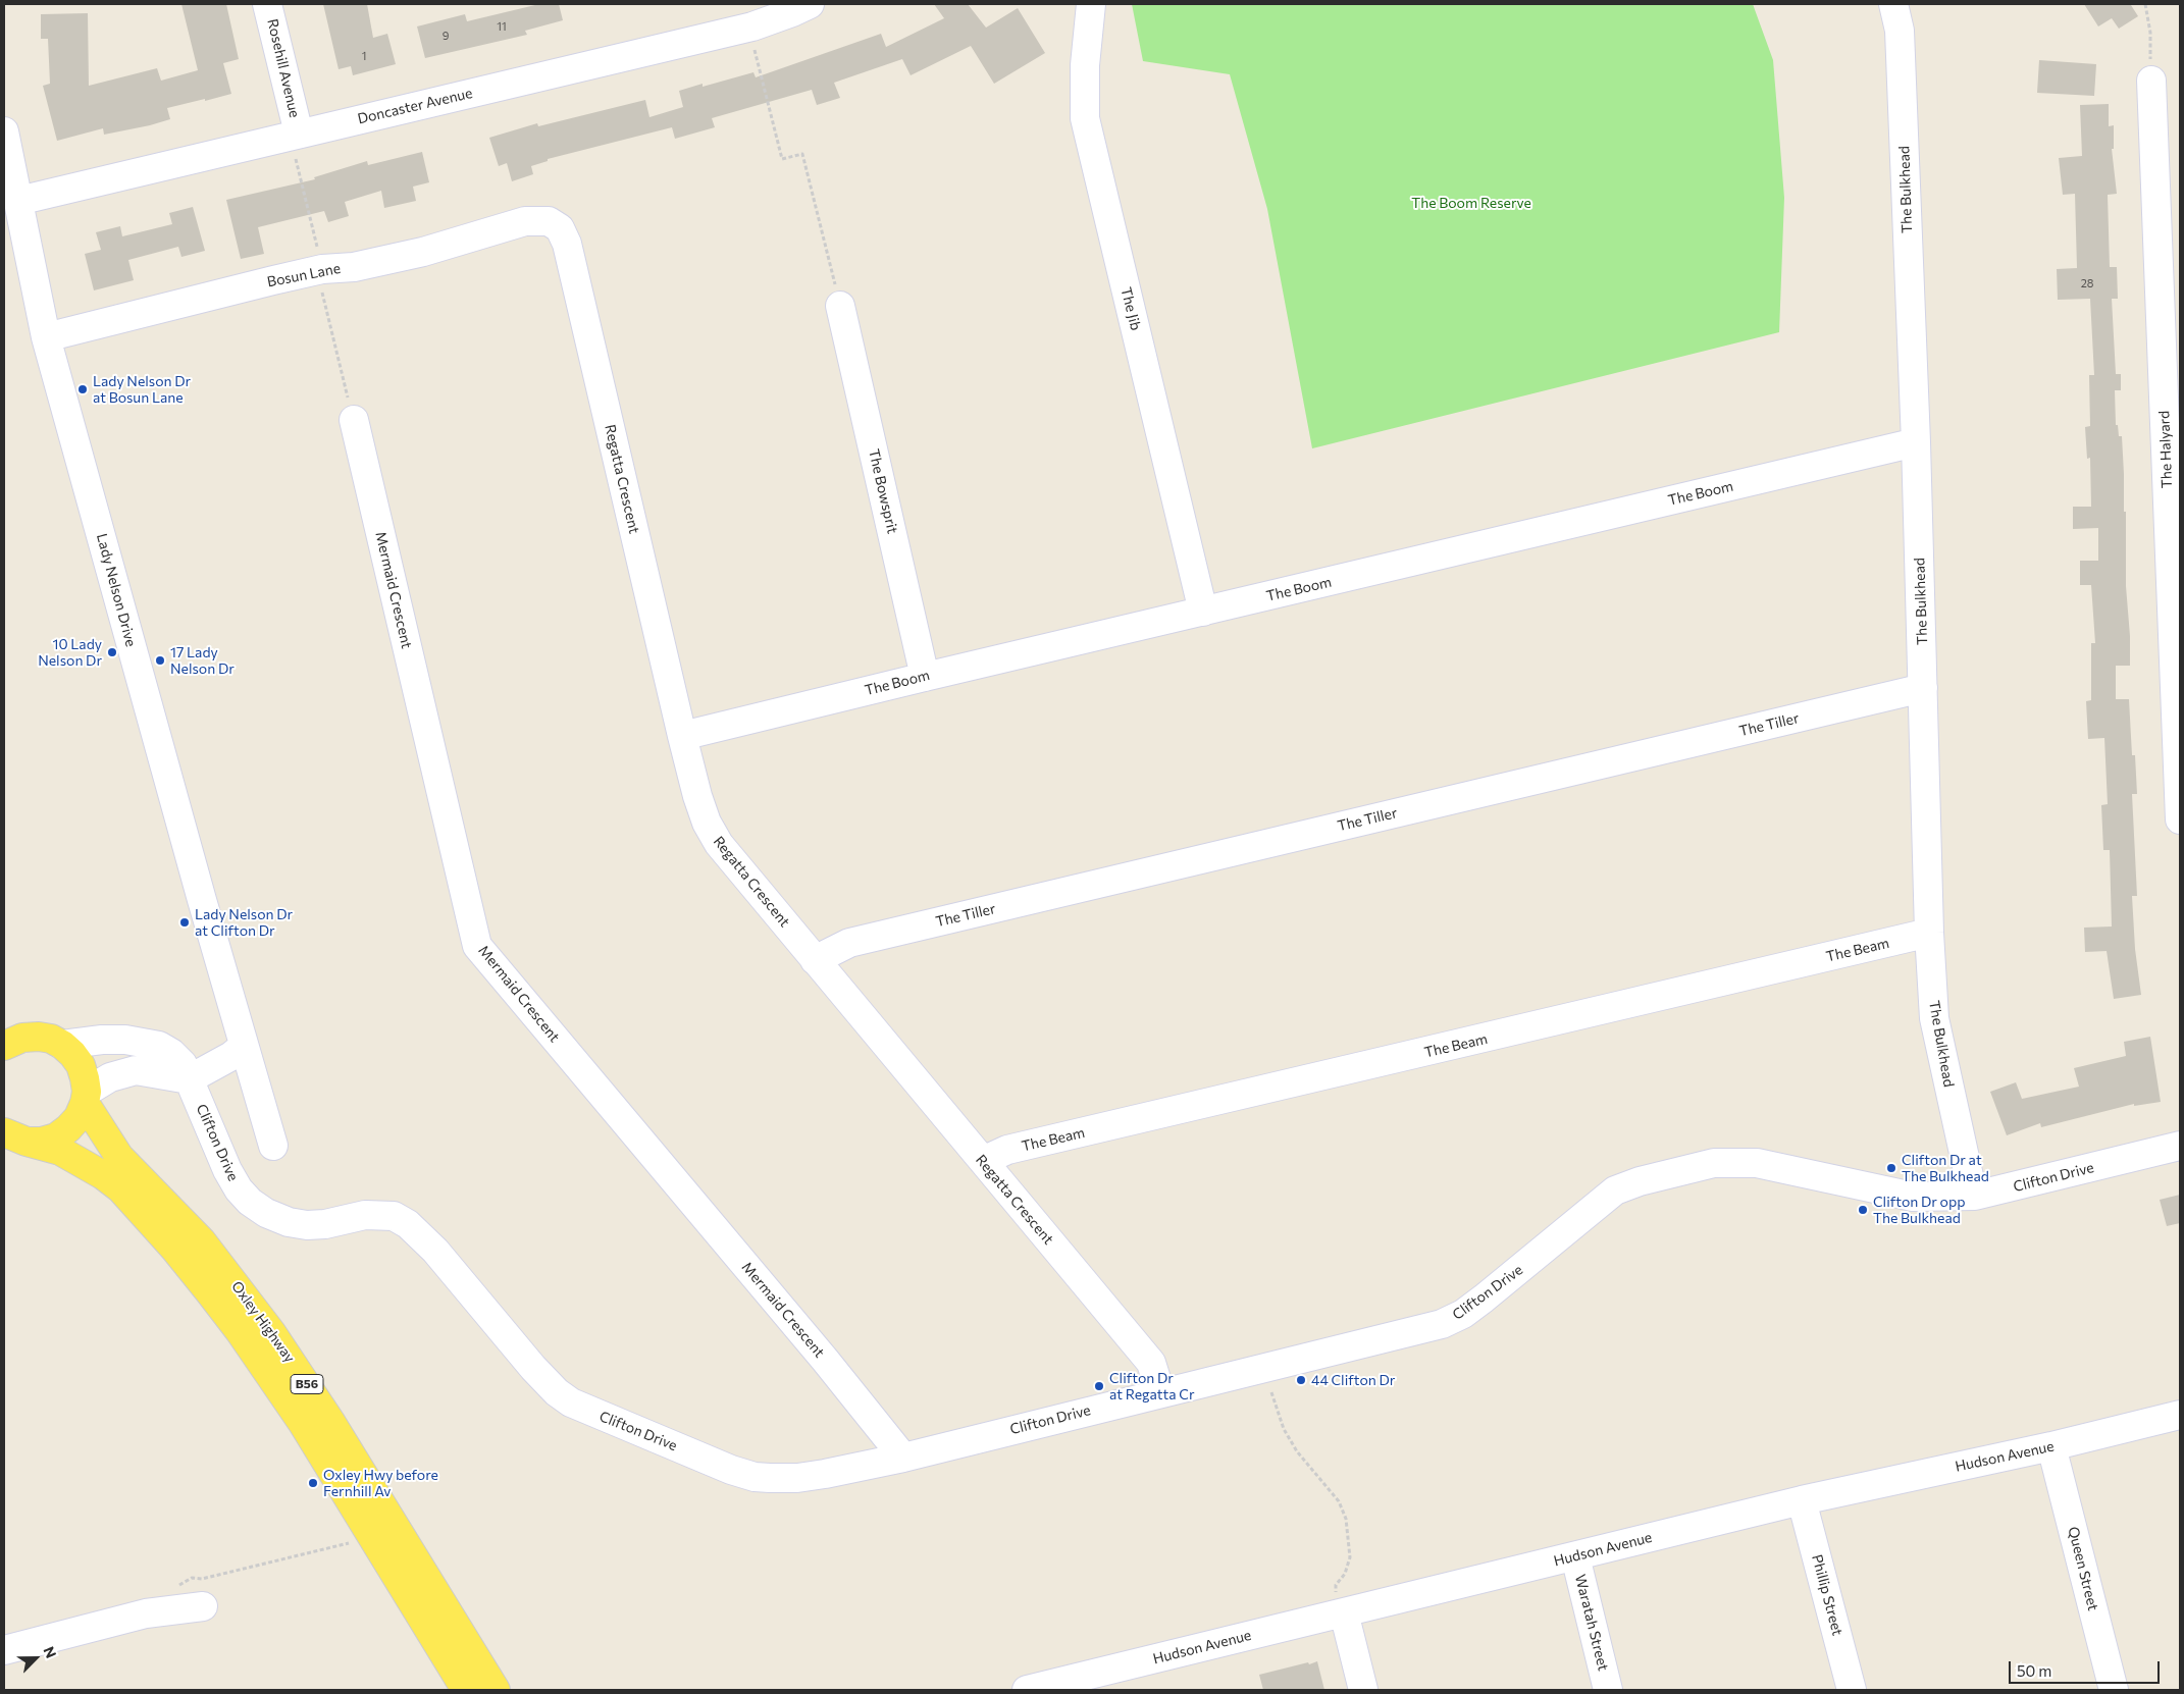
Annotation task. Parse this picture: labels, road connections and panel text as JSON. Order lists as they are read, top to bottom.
{
  "streets": {
    "main road": ["Oxley Highway", "B56"],
    "street": [
      "Rosehill Avenue",
      "Doncaster Avenue",
      "The Bulkhead",
      "Bosun Lane",
      "The Jib",
      "The Halyard",
      "Regatta Crescent",
      "The Bowsprit",
      "The Boom",
      "Lady Nelson Drive",
      "Mermaid Crescent",
      "The Tiller",
      "The Beam",
      "Clifton Drive",
      "Hudson Avenue",
      "Queen Street",
      "Phillip Street",
      "Waratah Street"
    ]
  },
  "crossings": [
    ["Rosehill Avenue", "Doncaster Avenue"],
    ["Doncaster Avenue", "Lady Nelson Drive"],
    ["The Bulkhead", "The Boom"],
    ["The Bulkhead", "The Tiller"],
    ["The Bulkhead", "The Beam"],
    ["The Bulkhead", "Clifton Drive"],
    ["Bosun Lane", "Regatta Crescent"],
    ["Bosun Lane", "Lady Nelson Drive"],
    ["The Jib", "The Boom"],
    ["Regatta Crescent", "The Boom"],
    ["Regatta Crescent", "The Tiller"],
    ["Regatta Crescent", "The Beam"],
    ["Regatta Crescent", "Clifton Drive"],
    ["The Bowsprit", "The Boom"],
    ["Mermaid Crescent", "Clifton Drive"],
    ["Clifton Drive", "B56"],
    ["Oxley Highway", "B56"],
    ["Hudson Avenue", "Queen Street"],
    ["Hudson Avenue", "Phillip Street"],
    ["Hudson Avenue", "Waratah Street"]
  ],
  "parks": ["The Boom Reserve"],
  "places": [
    "Lady Nelson Dr at Bosun Lane",
    "10 Lady Nelson Dr",
    "17 Lady Nelson Dr",
    "Lady Nelson Dr at Clifton Dr",
    "Clifton Dr at The Bulkhead",
    "Clifton Dr opp The Bulkhead",
    "44 Clifton Dr",
    "Clifton Dr at Regatta Cr",
    "Oxley Hwy before Fernhill Av"
  ],
  "house_numbers": [
    "11",
    "9",
    "1",
    "28"
  ],
  "scale_bar": "50 m",
  "north": "top right"
}
